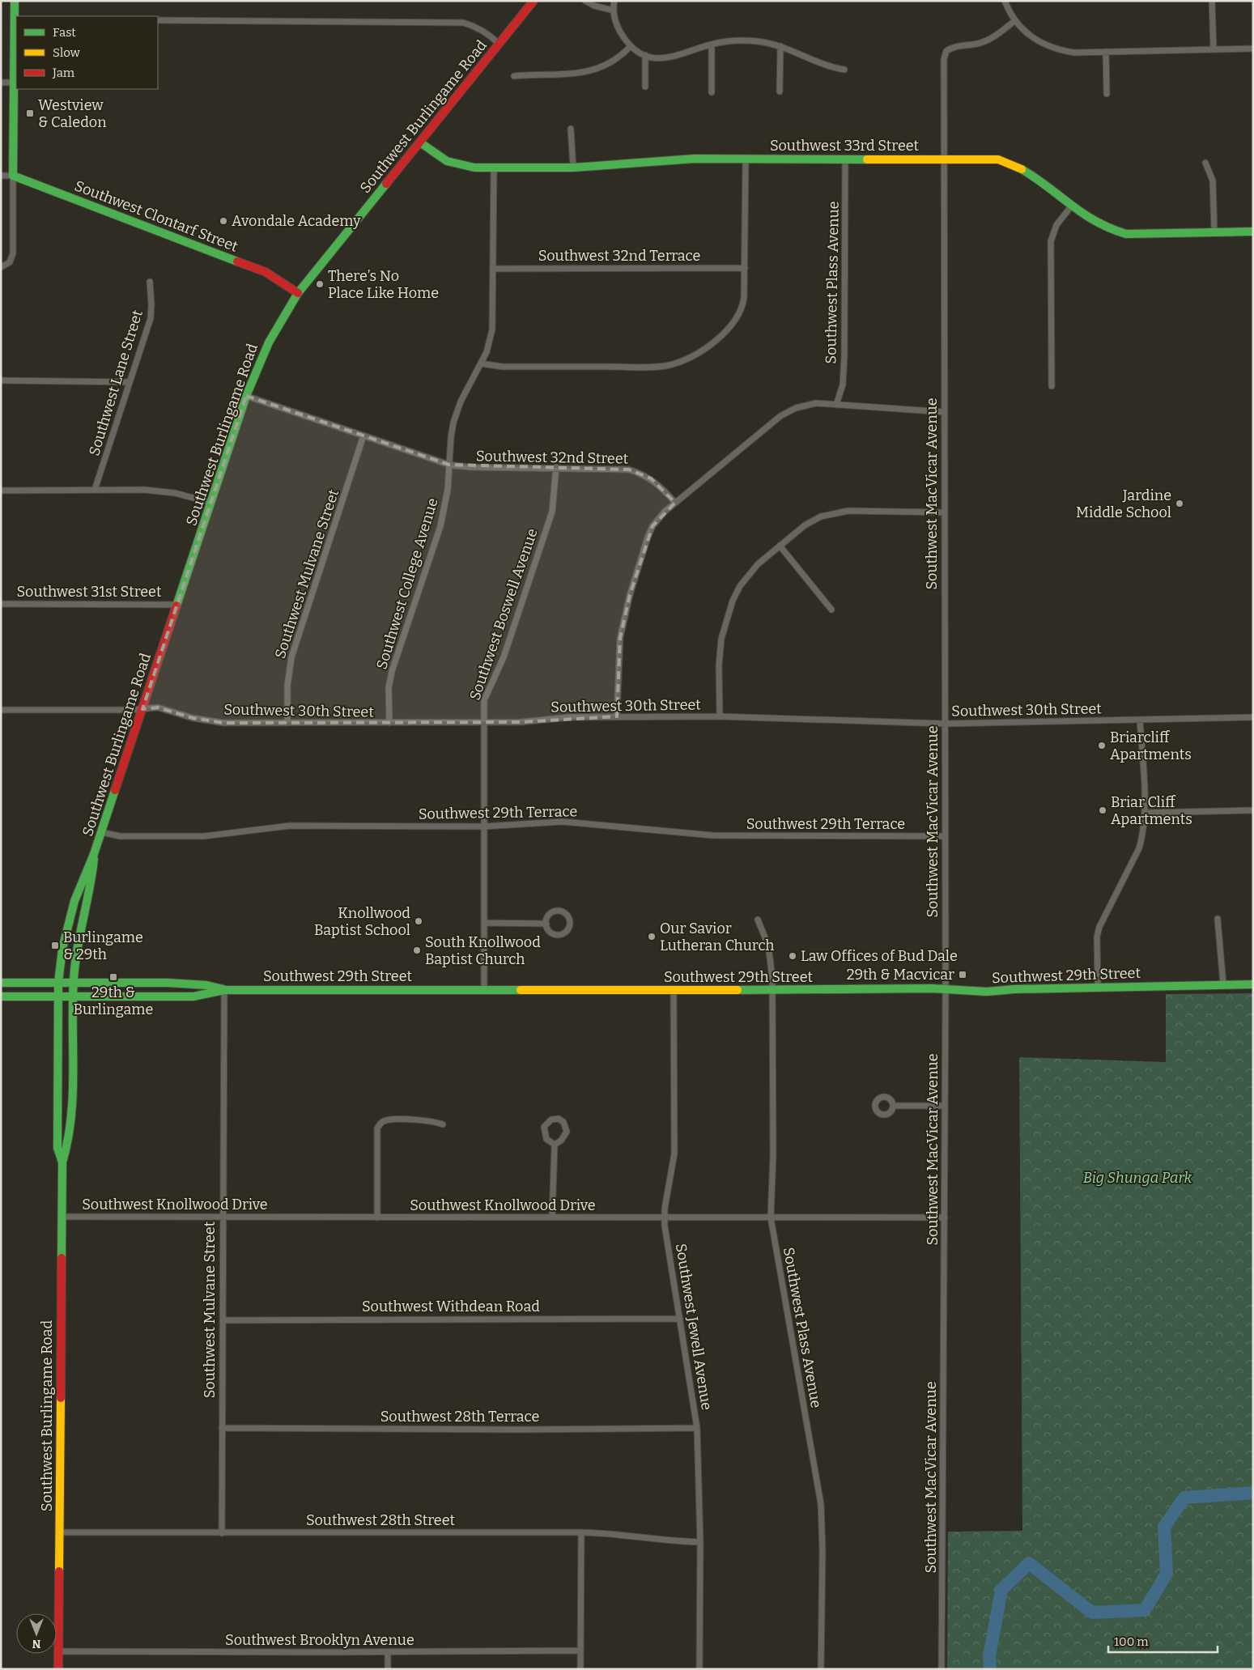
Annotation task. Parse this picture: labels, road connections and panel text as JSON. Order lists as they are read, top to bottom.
{
  "streets": {
    "main road": [
      "Southwest Burlingame Road",
      "Southwest 33rd Street",
      "Southwest Clontarf Street",
      "Southwest 29th Street"
    ],
    "street": [
      "Southwest 32nd Terrace",
      "Southwest Plass Avenue",
      "Southwest Lane Street",
      "Southwest 32nd Street",
      "Southwest MacVicar Avenue",
      "Southwest Mulvane Street",
      "Southwest College Avenue",
      "Southwest 31st Street",
      "Southwest Boswell Avenue",
      "Southwest 30th Street",
      "Southwest 29th Terrace",
      "Southwest Knollwood Drive",
      "Southwest Withdean Road",
      "Southwest Jewell Avenue",
      "Southwest 28th Terrace",
      "Southwest 28th Street",
      "Southwest Brooklyn Avenue"
    ]
  },
  "crossings": [
    ["Southwest Burlingame Road", "Southwest 33rd Street"],
    ["Southwest Burlingame Road", "Southwest Clontarf Street"],
    ["Southwest Burlingame Road", "Southwest 32nd Street"],
    ["Southwest Burlingame Road", "Southwest 31st Street"],
    ["Southwest Burlingame Road", "Southwest 30th Street"],
    ["Southwest Burlingame Road", "Southwest 29th Terrace"],
    ["Southwest Burlingame Road", "Southwest 29th Street"],
    ["Southwest Burlingame Road", "Southwest Knollwood Drive"],
    ["Southwest Burlingame Road", "Southwest 28th Street"],
    ["Southwest Burlingame Road", "Southwest Brooklyn Avenue"],
    ["Southwest 33rd Street", "Southwest Plass Avenue"],
    ["Southwest 33rd Street", "Southwest MacVicar Avenue"],
    ["Southwest 33rd Street", "Southwest College Avenue"],
    ["Southwest 32nd Terrace", "Southwest College Avenue"],
    ["Southwest Plass Avenue", "Southwest 29th Street"],
    ["Southwest Plass Avenue", "Southwest Knollwood Drive"],
    ["Southwest 32nd Street", "Southwest Mulvane Street"],
    ["Southwest 32nd Street", "Southwest College Avenue"],
    ["Southwest 32nd Street", "Southwest Boswell Avenue"],
    ["Southwest MacVicar Avenue", "Southwest 30th Street"],
    ["Southwest MacVicar Avenue", "Southwest 29th Terrace"],
    ["Southwest MacVicar Avenue", "Southwest 29th Street"],
    ["Southwest MacVicar Avenue", "Southwest Knollwood Drive"],
    ["Southwest Mulvane Street", "Southwest 30th Street"],
    ["Southwest Mulvane Street", "Southwest 29th Street"],
    ["Southwest Mulvane Street", "Southwest Knollwood Drive"],
    ["Southwest Mulvane Street", "Southwest Withdean Road"],
    ["Southwest Mulvane Street", "Southwest 28th Terrace"],
    ["Southwest Mulvane Street", "Southwest 28th Street"],
    ["Southwest College Avenue", "Southwest 30th Street"],
    ["Southwest Boswell Avenue", "Southwest 30th Street"],
    ["Southwest Boswell Avenue", "Southwest 29th Terrace"],
    ["Southwest Boswell Avenue", "Southwest 29th Street"],
    ["Southwest 29th Street", "Southwest Jewell Avenue"],
    ["Southwest Knollwood Drive", "Southwest Jewell Avenue"],
    ["Southwest Withdean Road", "Southwest Jewell Avenue"],
    ["Southwest Jewell Avenue", "Southwest 28th Terrace"],
    ["Southwest Jewell Avenue", "Southwest 28th Street"]
  ],
  "parks": ["Big Shunga Park"],
  "places": {
    "transit": [
      "Westview & Caledon",
      "Burlingame & 29th",
      "29th & Macvicar",
      "29th & Burlingame"
    ],
    "other": [
      "Avondale Academy",
      "There’s No Place Like Home",
      "Jardine Middle School",
      "Briarcliff Apartments",
      "Briar Cliff Apartments",
      "Knollwood Baptist School",
      "Our Savior Lutheran Church",
      "South Knollwood Baptist Church",
      "Law Offices of Bud Dale"
    ]
  },
  "legend": ["Fast", "Slow", "Jam"],
  "scale_bar": "100 m",
  "north": "bottom"
}
